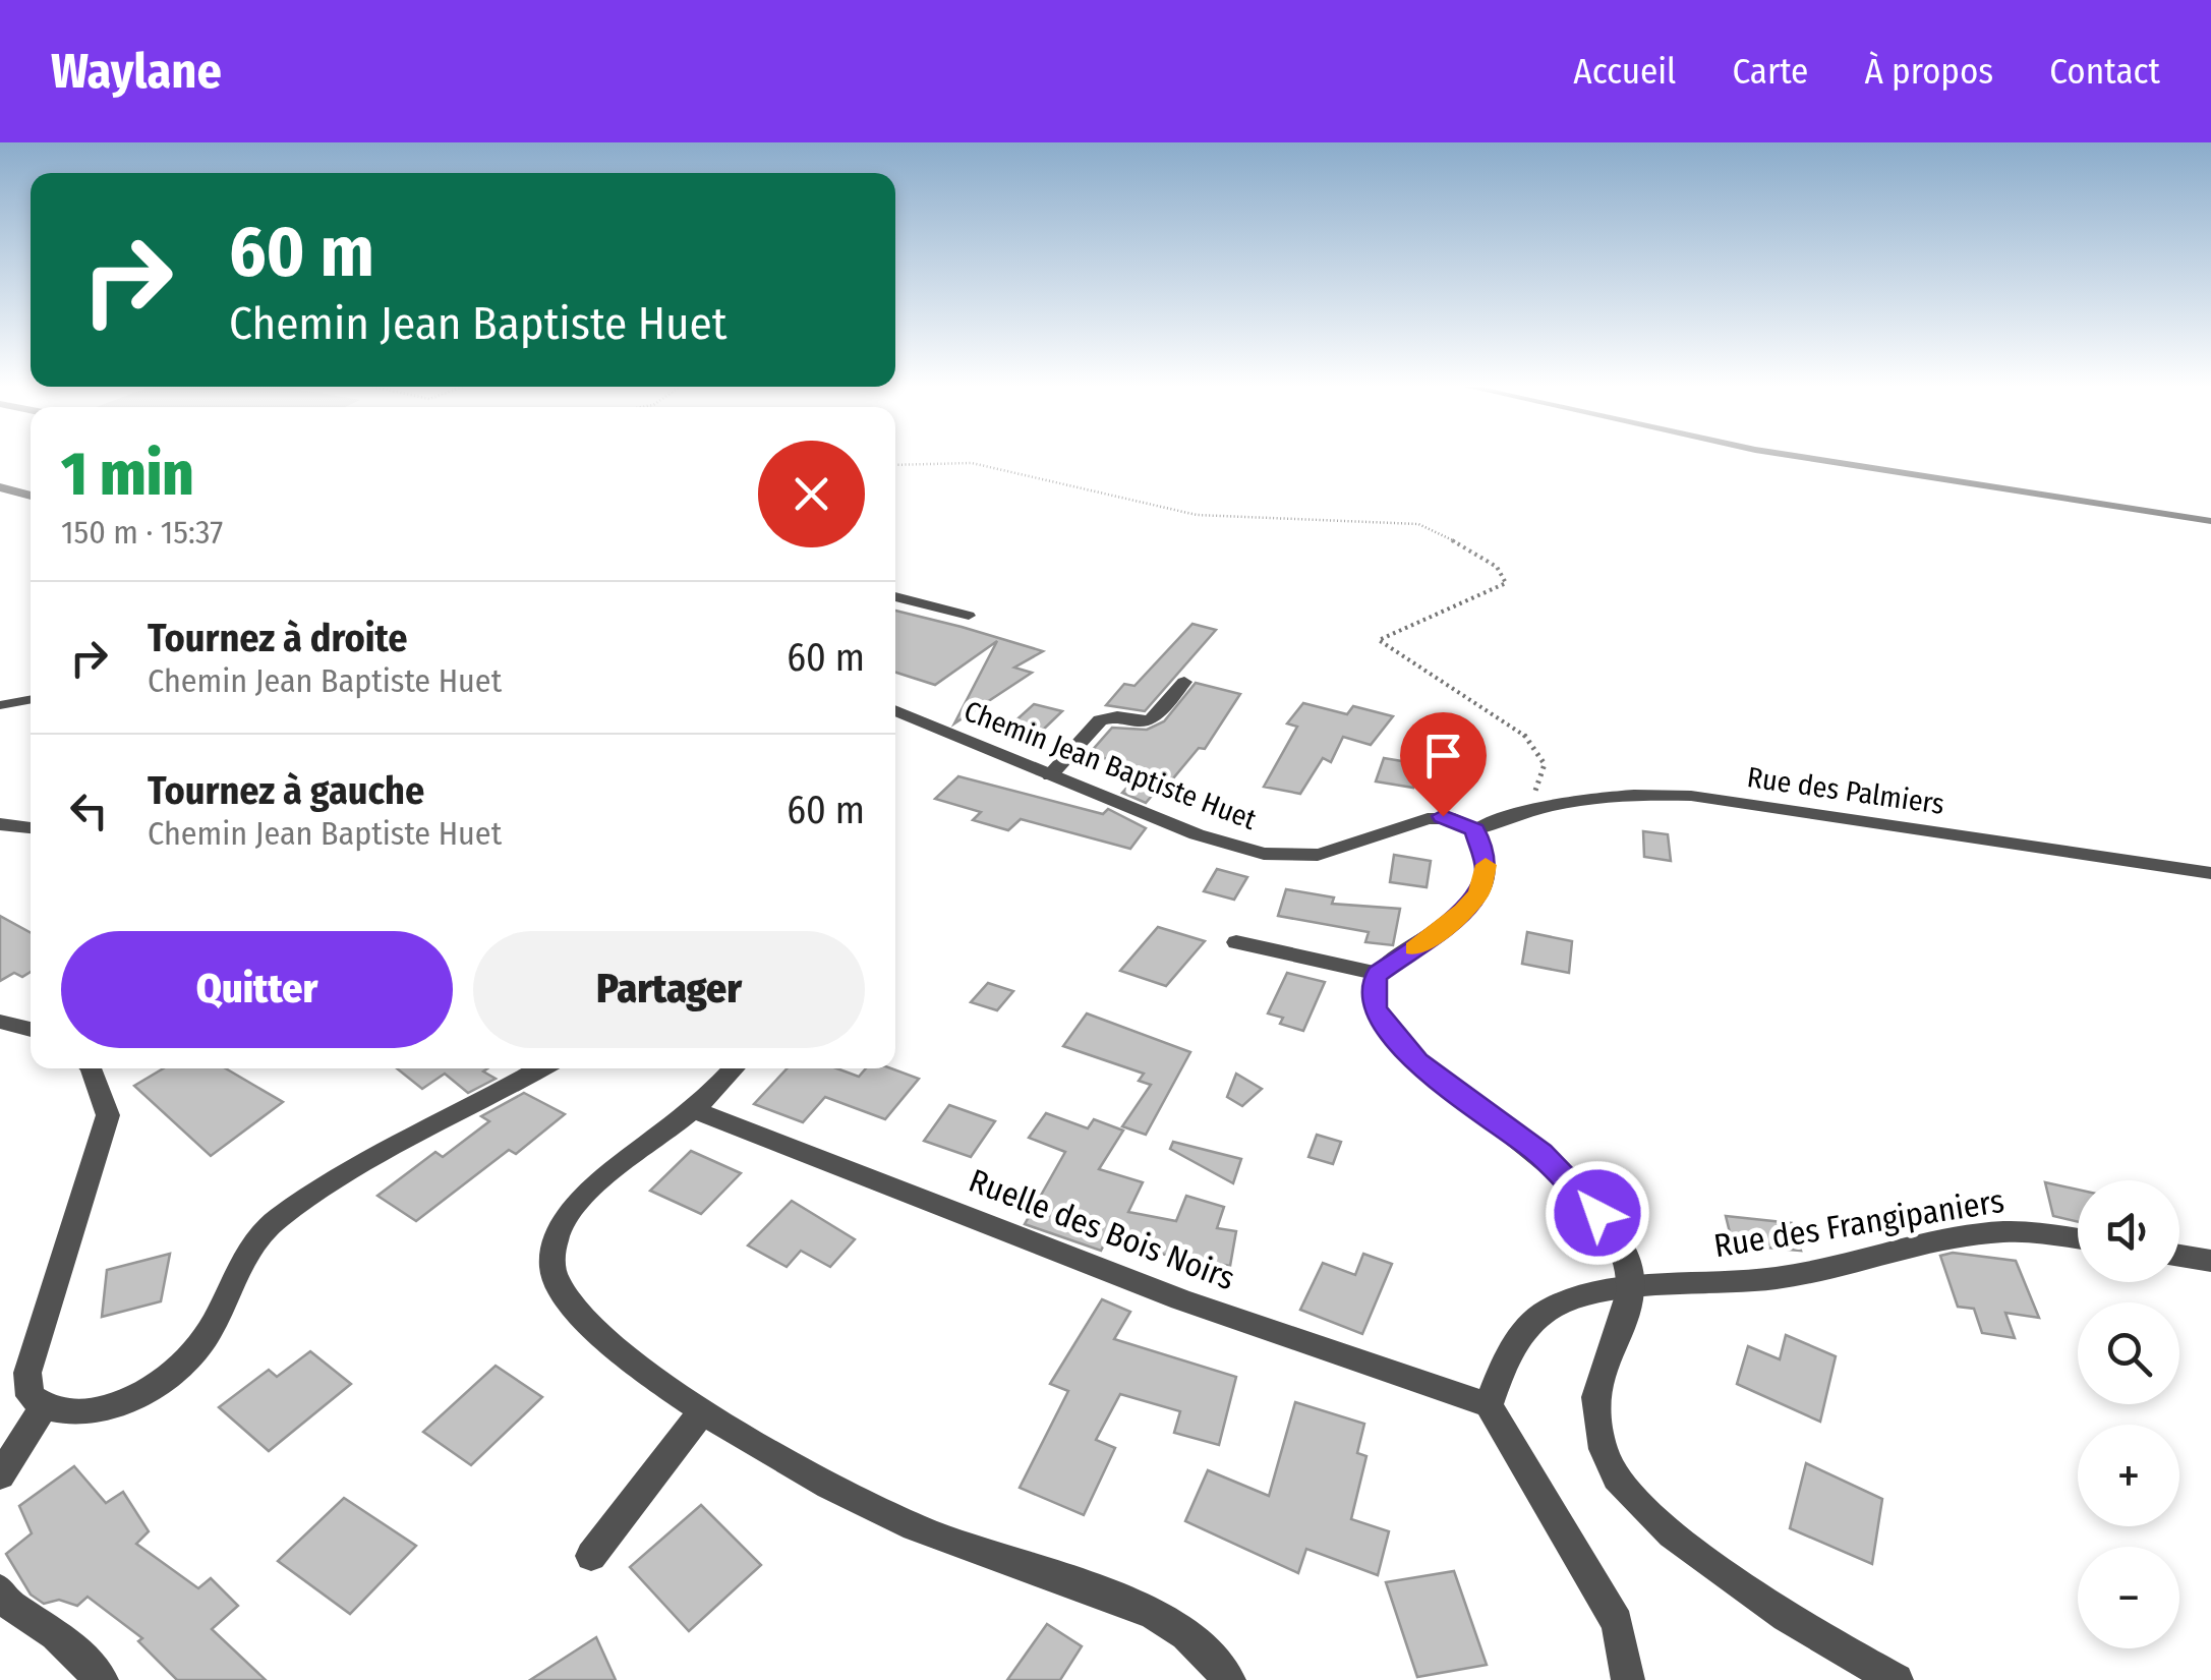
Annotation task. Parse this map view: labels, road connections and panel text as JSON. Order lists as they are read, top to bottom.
{
  "streets": {
    "street": [
      "Chemin Jean Baptiste Huet",
      "Rue des Palmiers",
      "Rue des Frangipaniers",
      "Ruelle des Bois Noirs"
    ]
  },
  "crossings": [
    ["Chemin Jean Baptiste Huet", "Rue des Palmiers"],
    ["Rue des Frangipaniers", "Ruelle des Bois Noirs"]
  ],
  "page": {
    "header": "Waylane",
    "nav": [
      "Accueil",
      "Carte",
      "À propos",
      "Contact"
    ],
    "turn": ["60 m", "Chemin Jean Baptiste Huet"],
    "heading": ["1 min", "150 m · 15:37"],
    "list": [
      {
        "name": "Tournez à droite",
        "note": "Chemin Jean Baptiste Huet",
        "value": "60 m"
      },
      {
        "name": "Tournez à gauche",
        "note": "Chemin Jean Baptiste Huet",
        "value": "60 m"
      }
    ],
    "buttons": ["Quitter", "Partager"],
    "map_buttons": ["+", "−"]
  }
}
